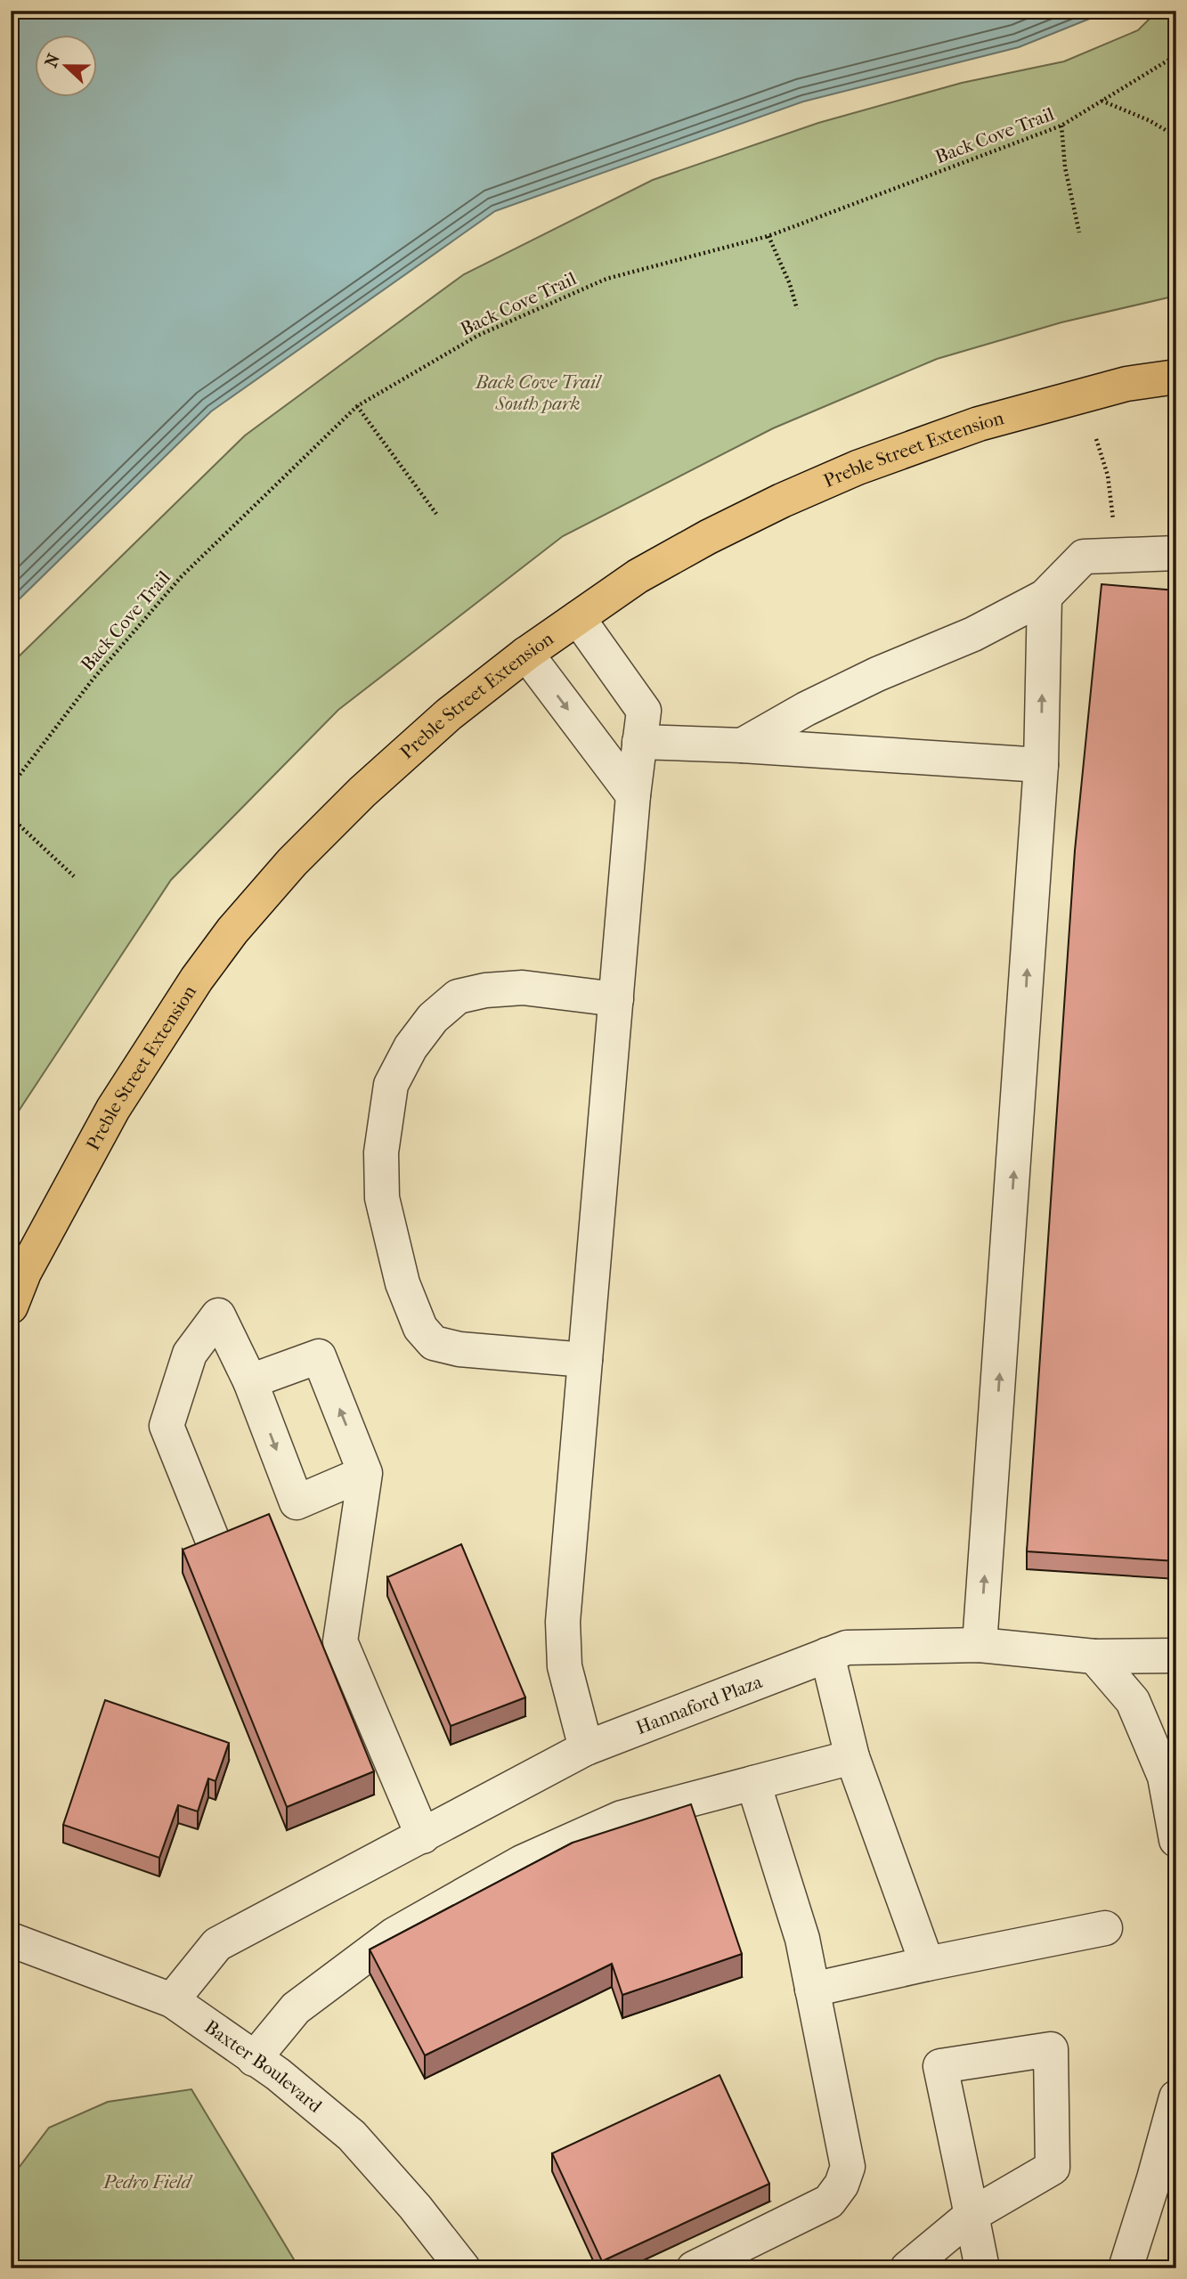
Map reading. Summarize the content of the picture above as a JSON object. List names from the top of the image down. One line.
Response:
{"streets":{"main road":["Preble Street Extension"],"street":["Hannaford Plaza","Baxter Boulevard"],"path":["Back Cove Trail"]},"crossings":[["Hannaford Plaza","Baxter Boulevard"]],"parks":["Back Cove Trail South park","Pedro Field"],"north":"left"}
